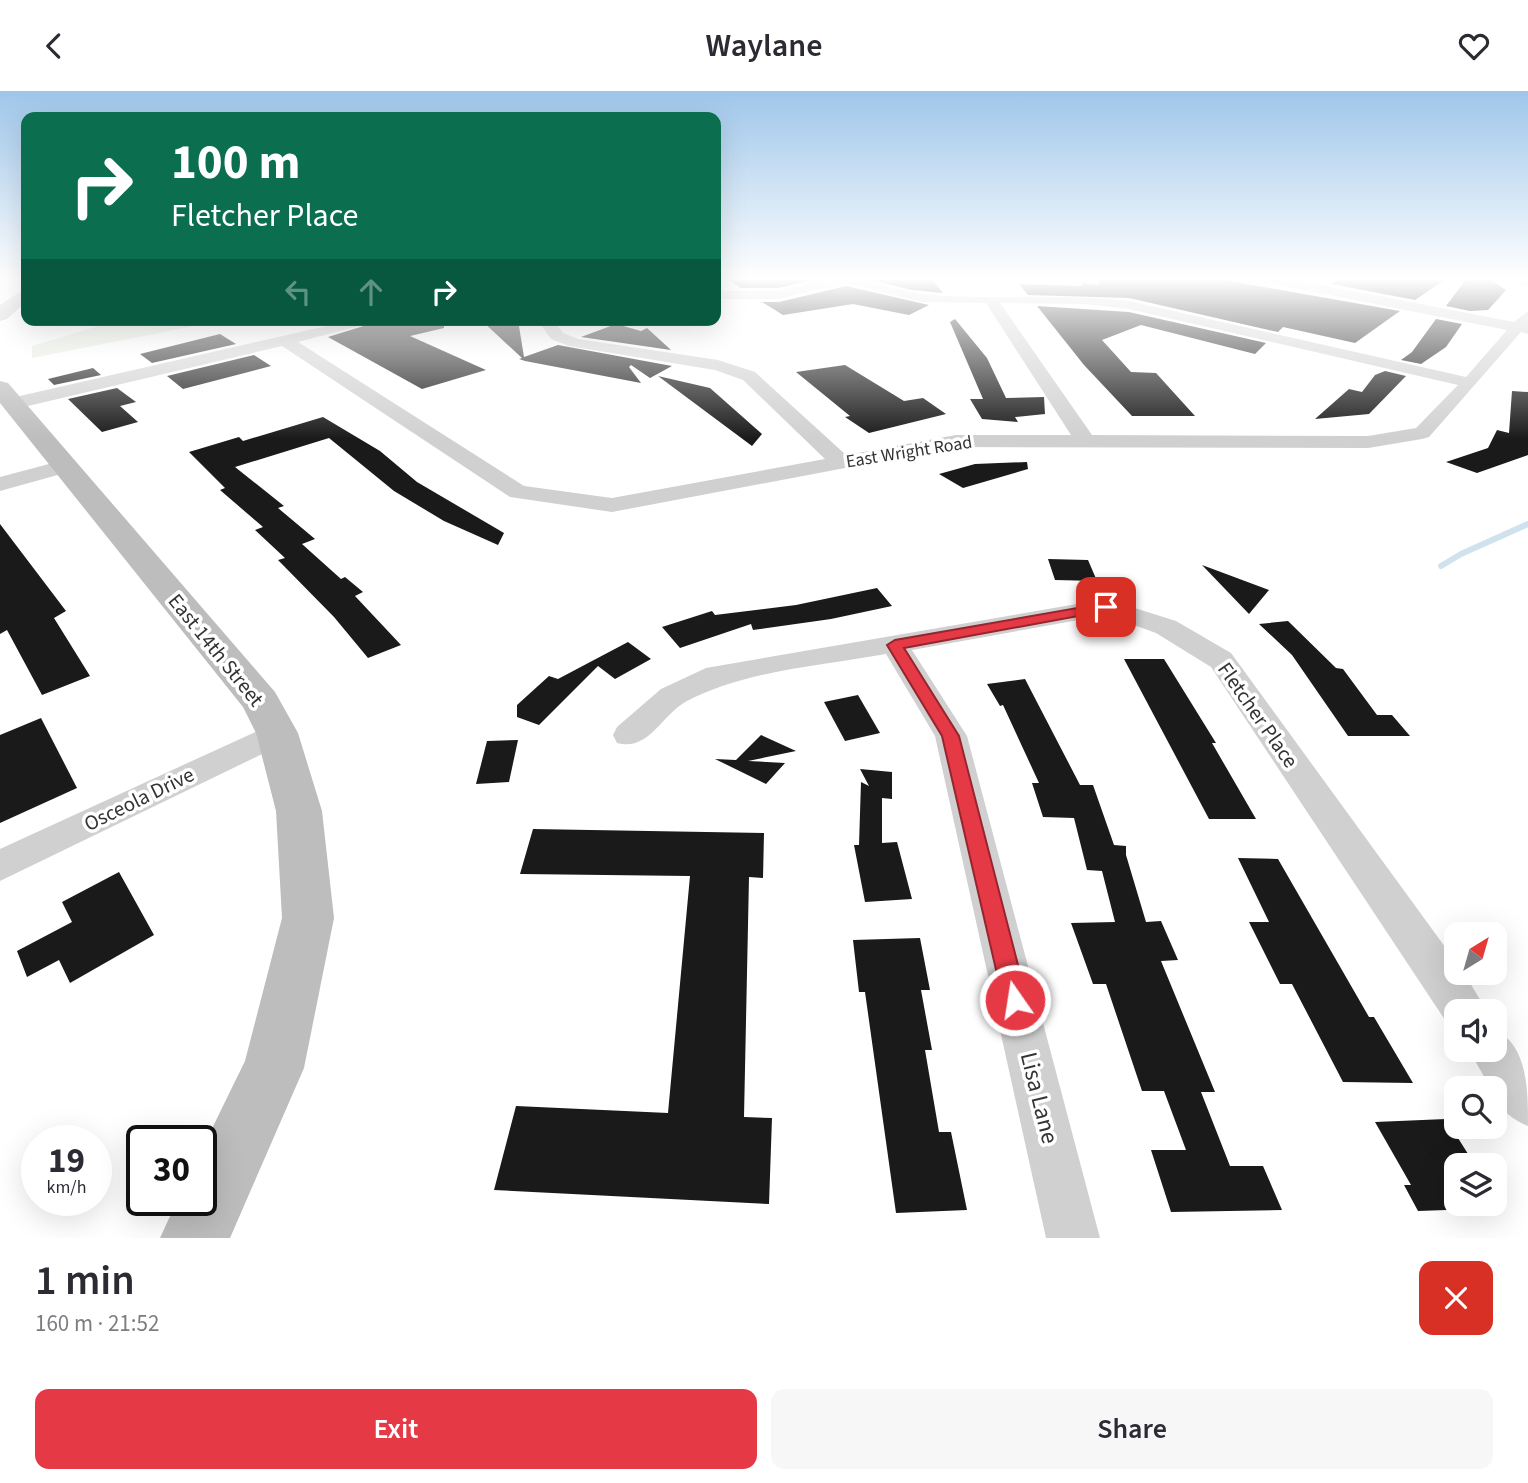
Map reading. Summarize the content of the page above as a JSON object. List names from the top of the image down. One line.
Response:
{"streets":{"street":["East Wright Road","East 14th Street","Fletcher Place","Osceola Drive","Lisa Lane"]},"crossings":[["East 14th Street","Osceola Drive"],["Fletcher Place","Lisa Lane"]],"north":"top right","page":{"header":"Waylane","turn":["100 m","Fletcher Place"],"speed":"19 km/h","limit":"30","heading":["1 min","160 m · 21:52"],"buttons":["Exit","Share"]}}
